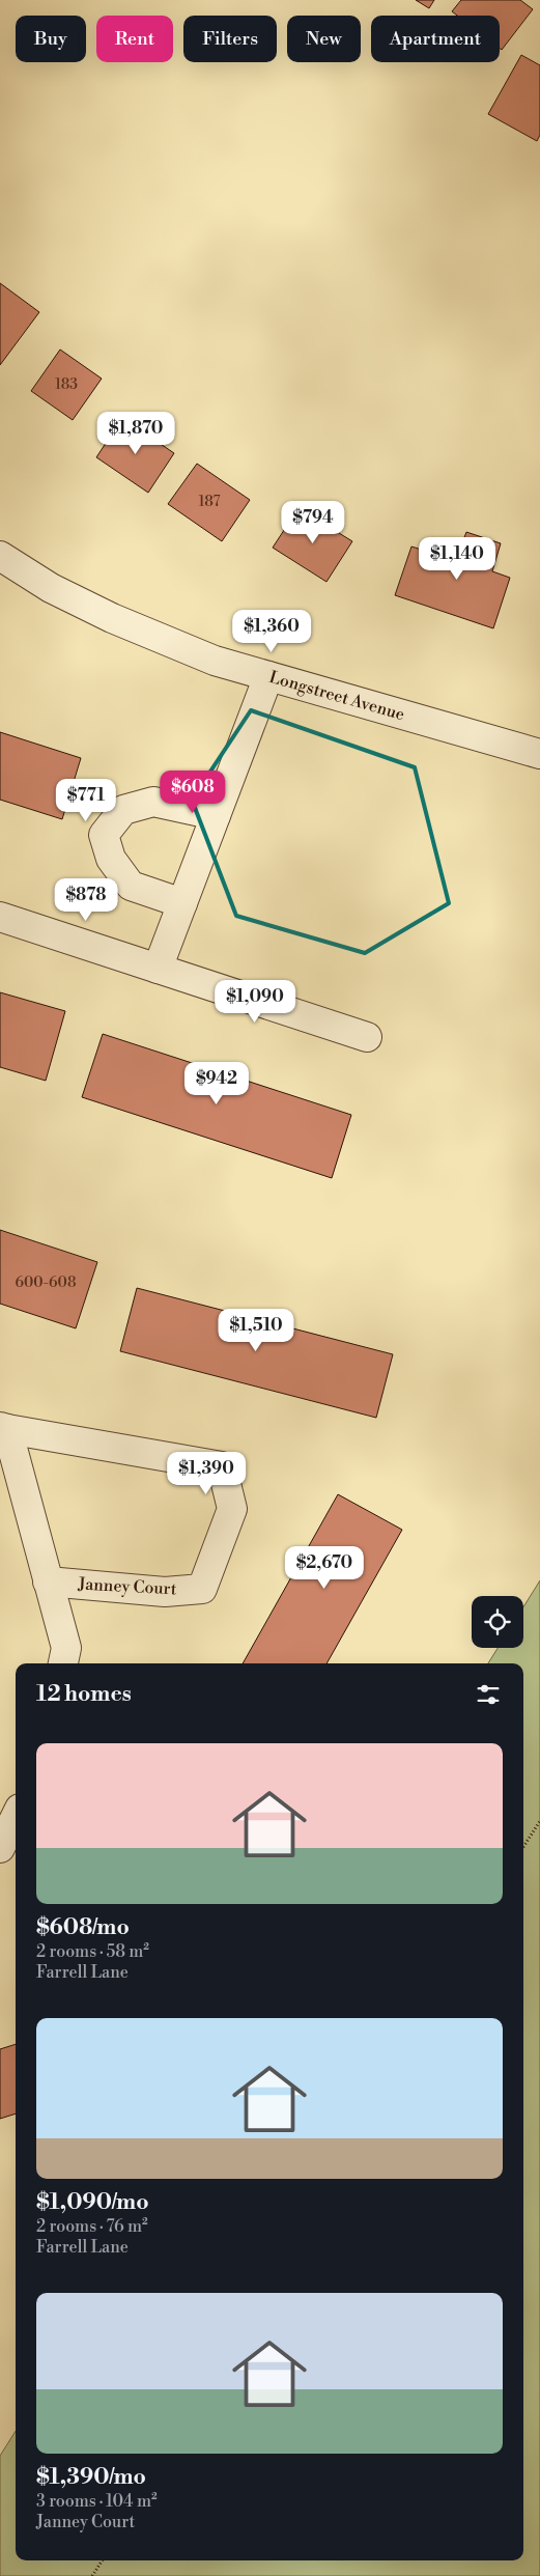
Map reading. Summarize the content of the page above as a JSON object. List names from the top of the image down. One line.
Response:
{"streets":{"street":["Longstreet Avenue","Janney Court"]},"house_numbers":["183","187","600-608"],"page":{"chip":["Buy","Rent","Filters","New","Apartment"],"price":["$1,870","$794","$1,140","$1,360","$608","$771","$878","$1,090","$942","$1,510","$1,390","$2,670"],"heading":"12 homes","list":[{"name":"$608/mo","note":"2 rooms · 58 m² · Farrell Lane"},{"name":"$1,090/mo","note":"2 rooms · 76 m² · Farrell Lane"},{"name":"$1,390/mo","note":"3 rooms · 104 m² · Janney Court"}]}}
